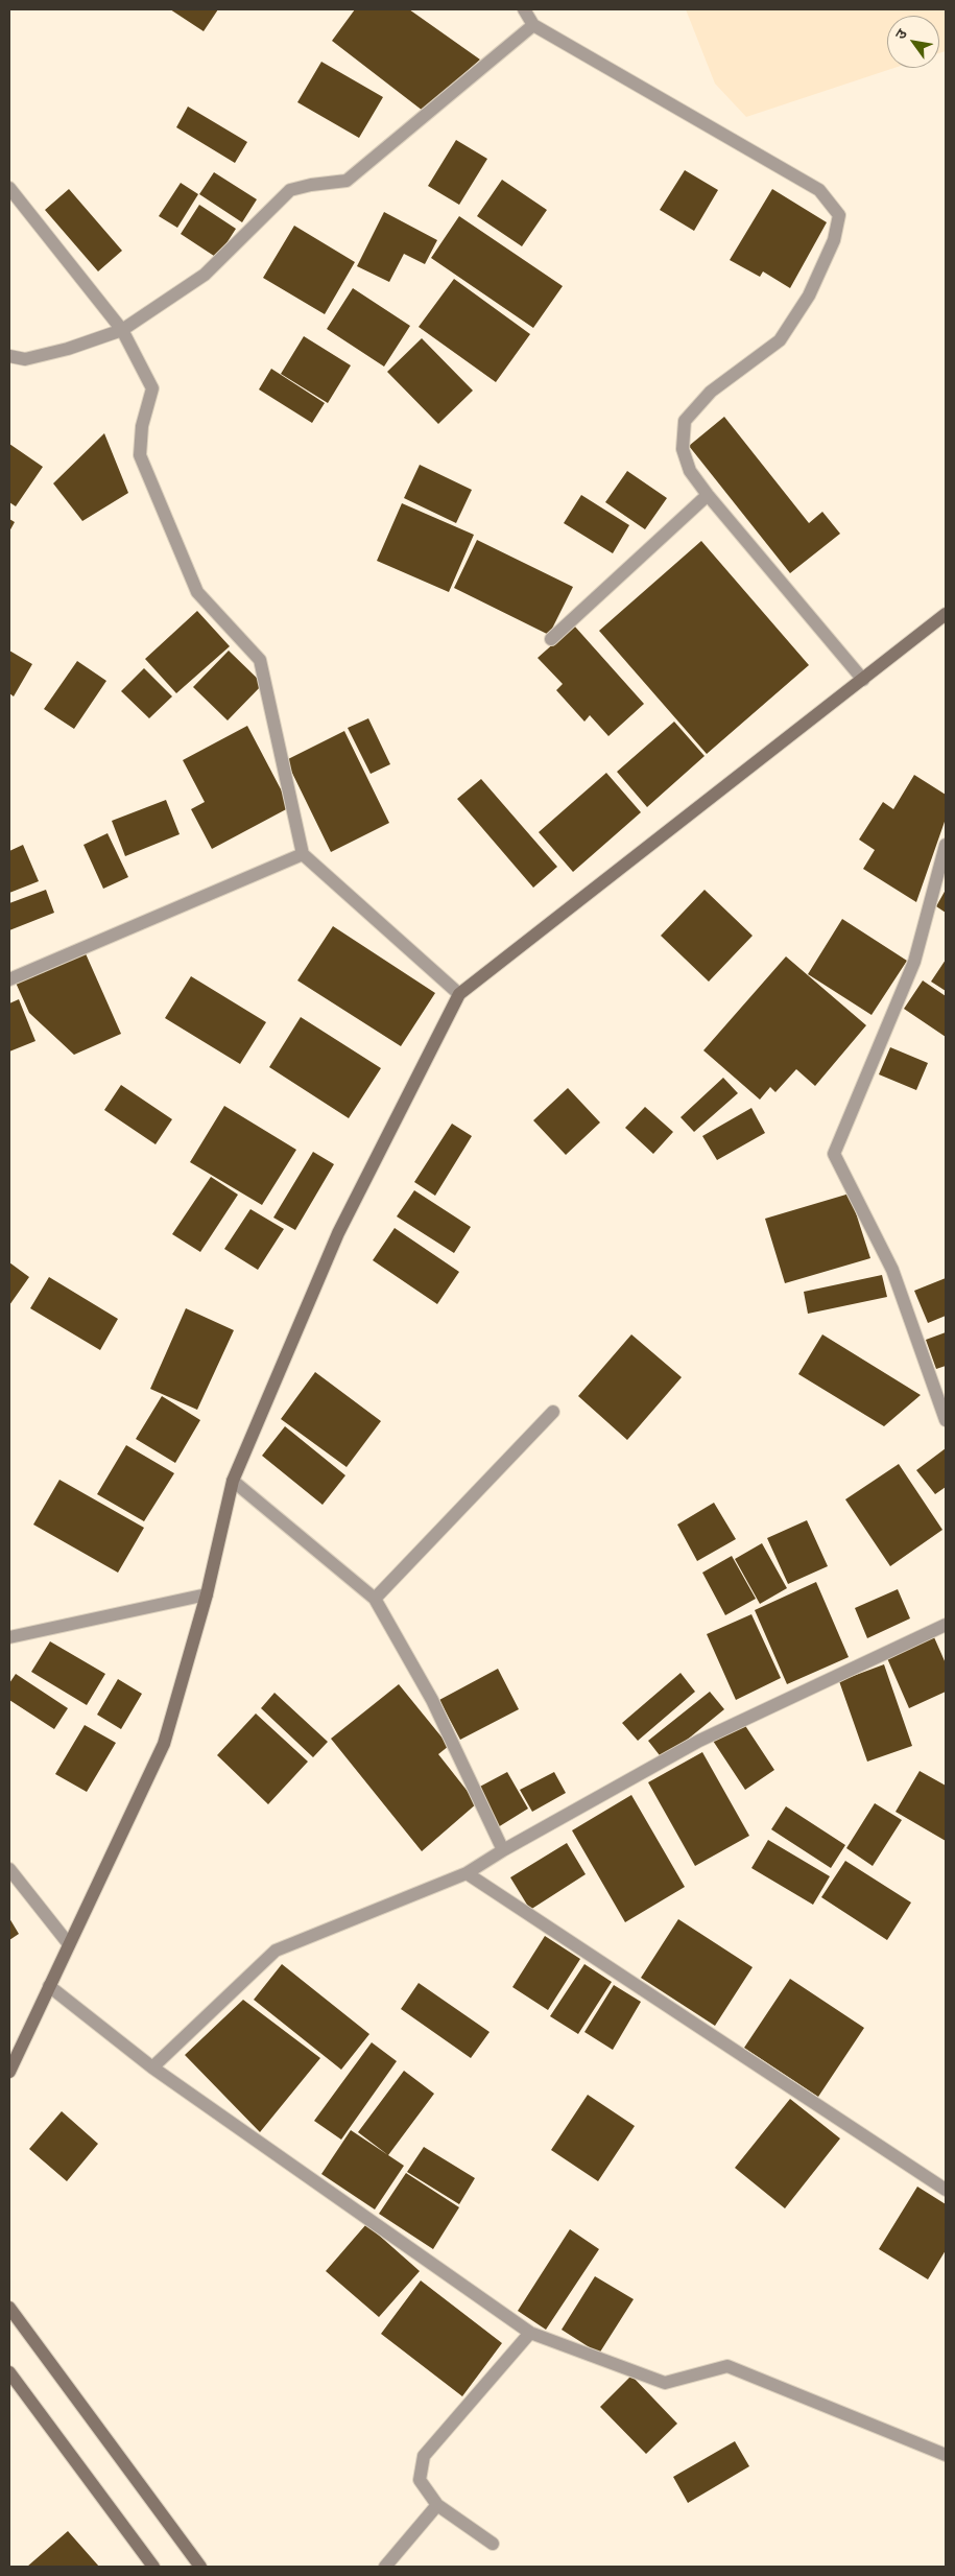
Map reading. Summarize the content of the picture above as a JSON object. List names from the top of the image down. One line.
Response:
{"north":"top left"}
